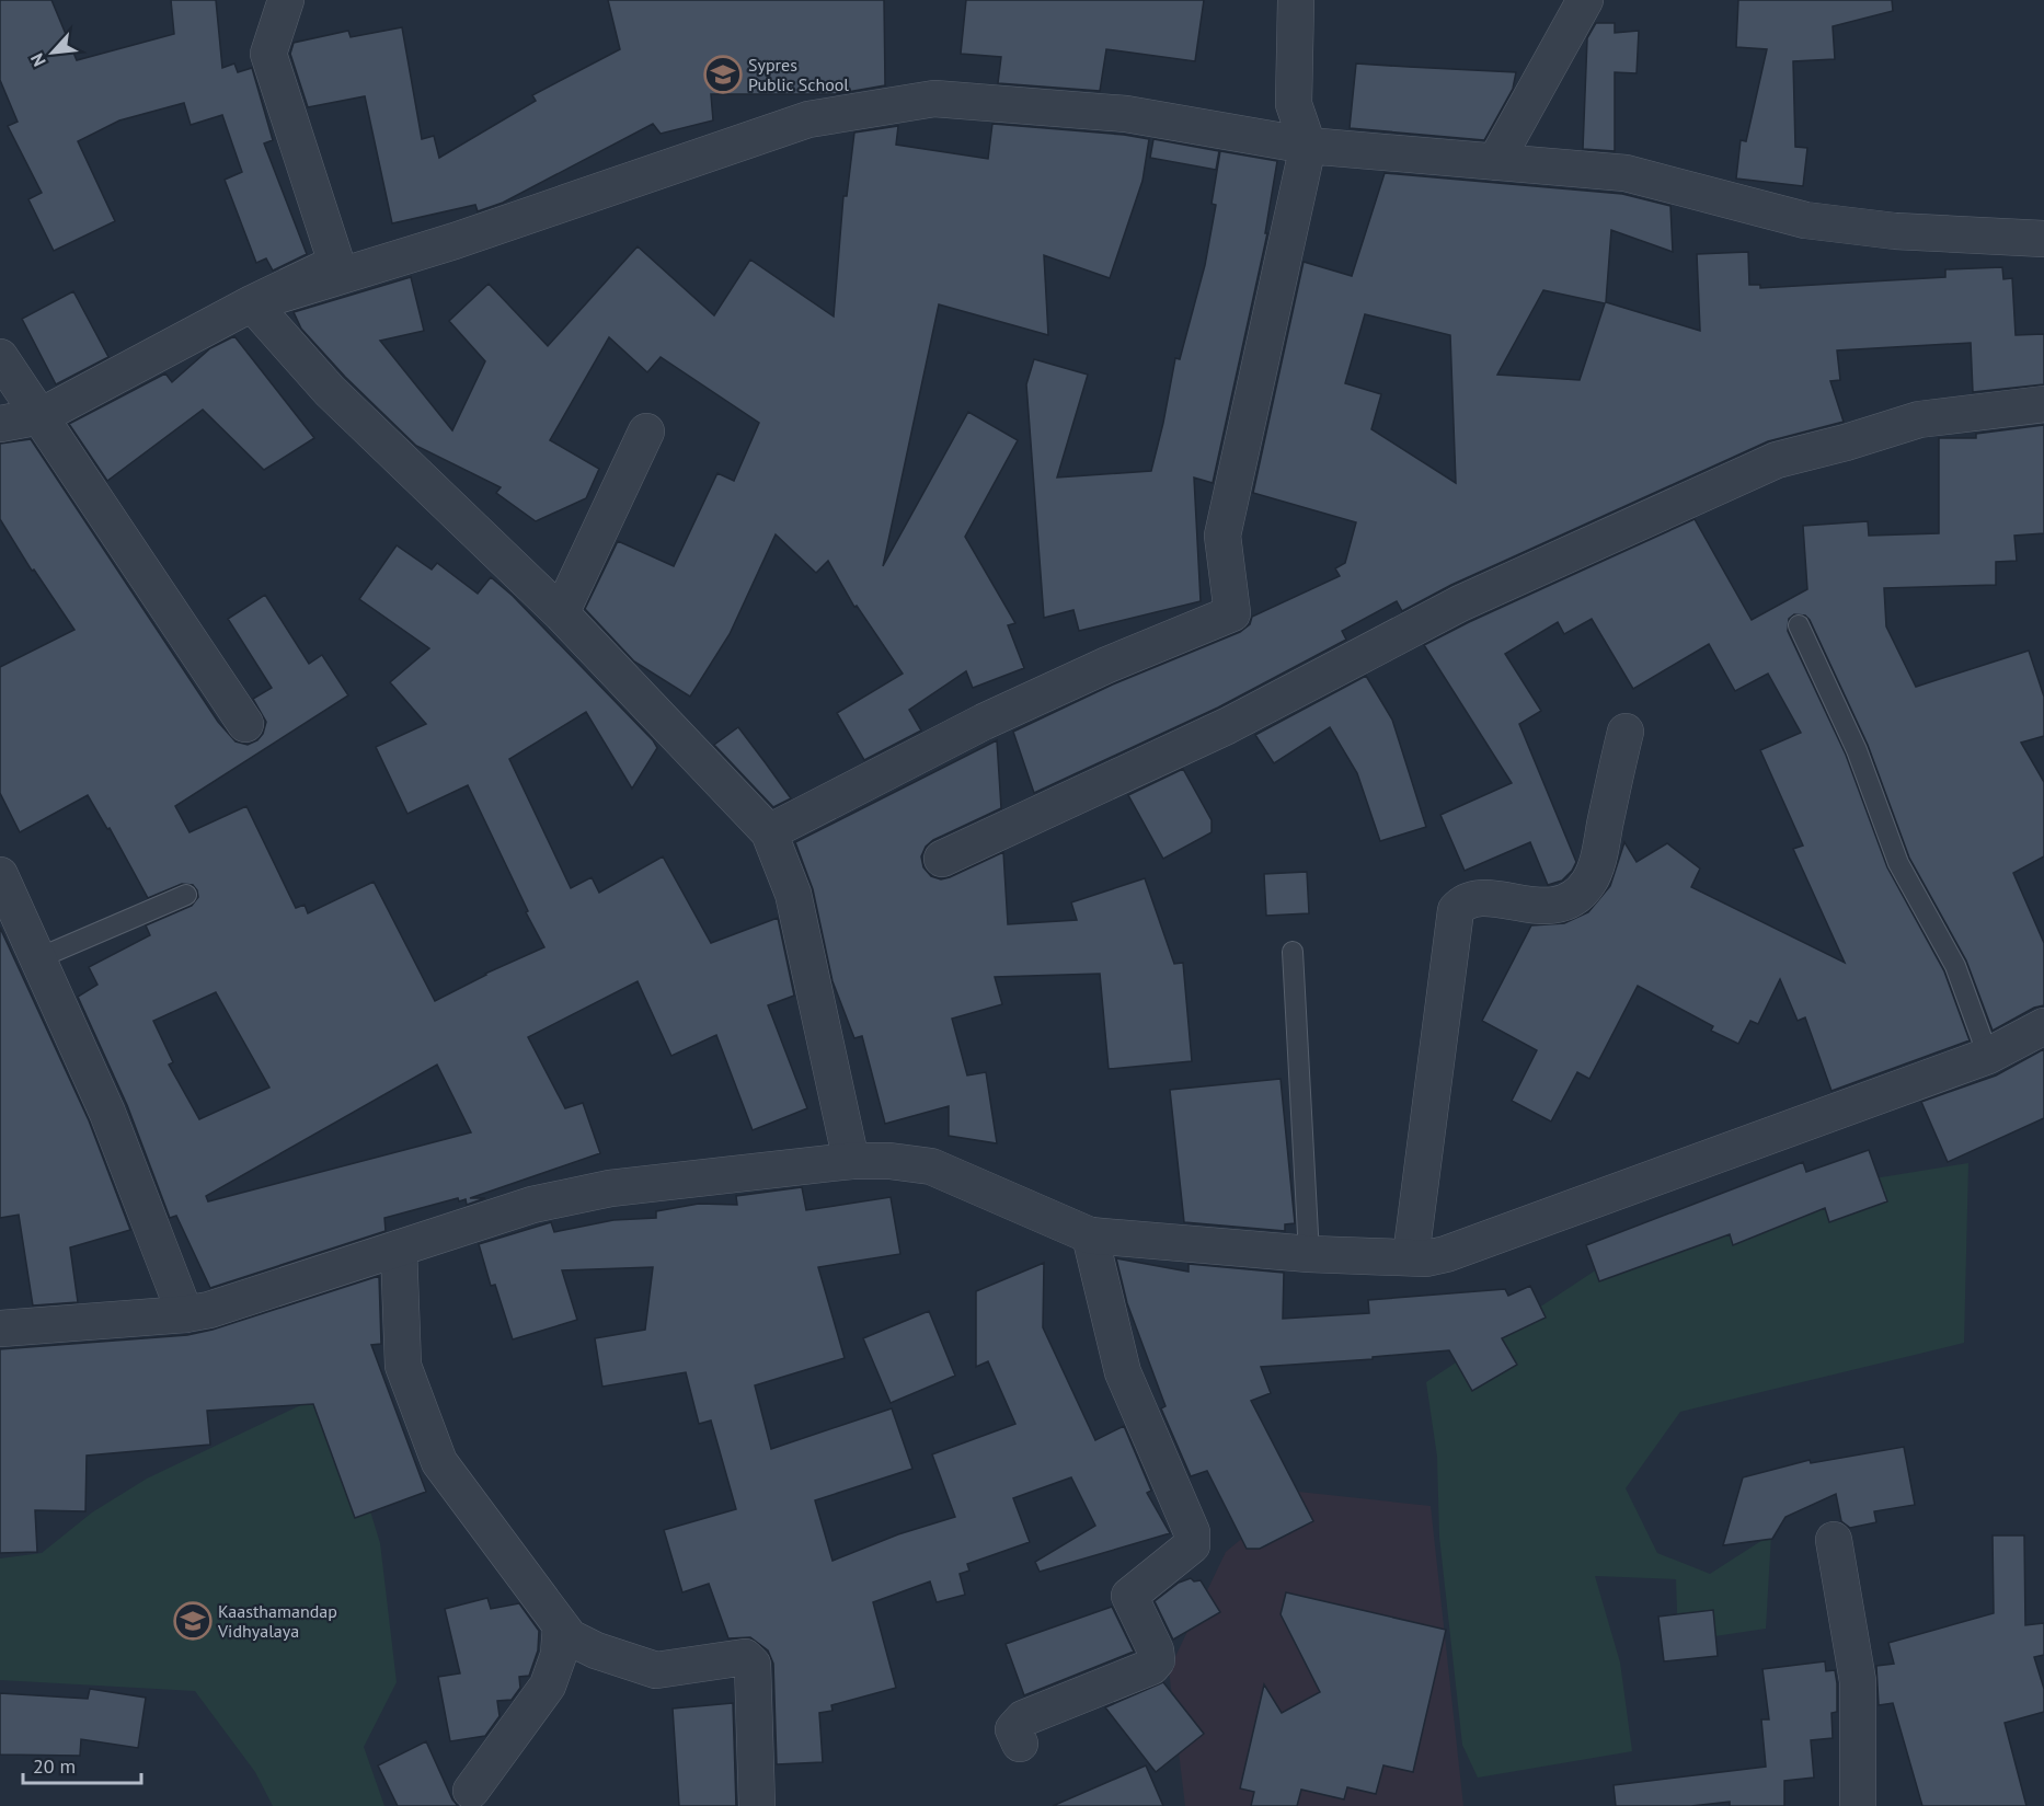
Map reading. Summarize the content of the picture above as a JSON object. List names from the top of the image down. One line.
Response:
{"places":{"school or university":["Sypres Public School","Kaasthamandap Vidhyalaya"]},"scale_bar":"20 m","north":"bottom left"}
